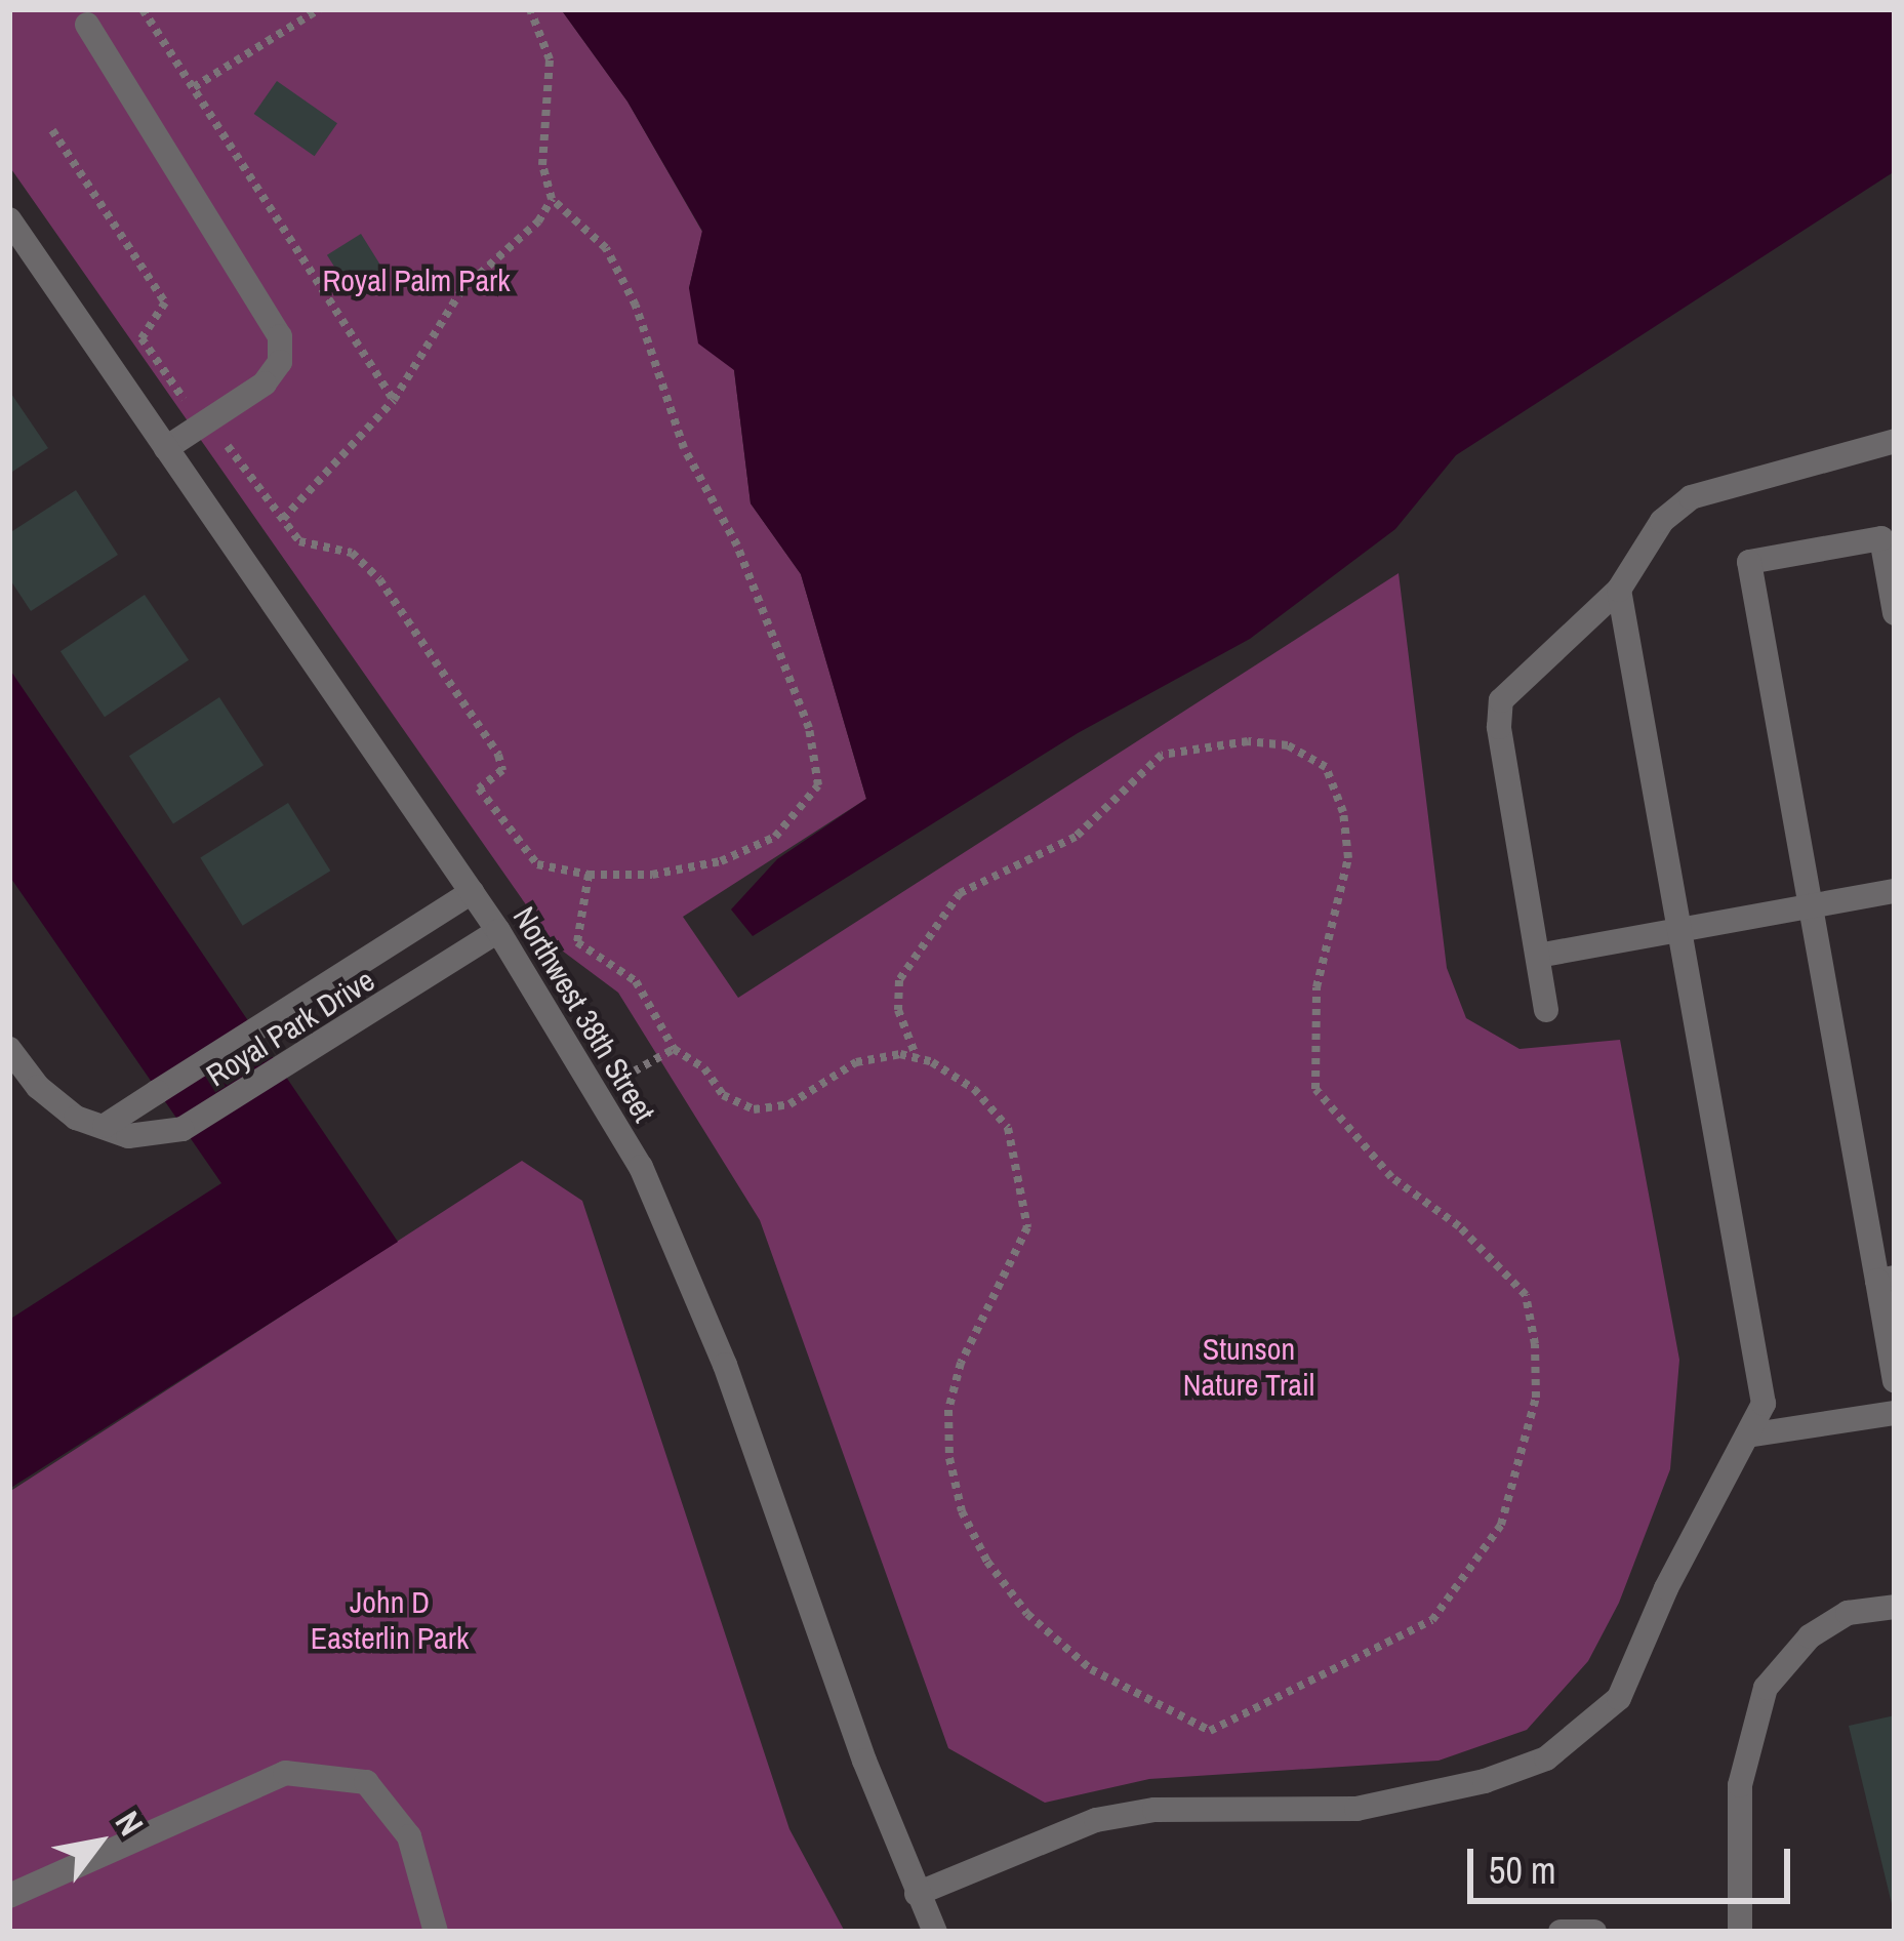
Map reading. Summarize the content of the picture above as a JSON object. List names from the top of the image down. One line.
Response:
{"streets":{"street":["Northwest 38th Street","Royal Park Drive"]},"crossings":[["Northwest 38th Street","Royal Park Drive"]],"parks":["Royal Palm Park","Stunson Nature Trail","John D Easterlin Park"],"scale_bar":"50 m","north":"top right"}
